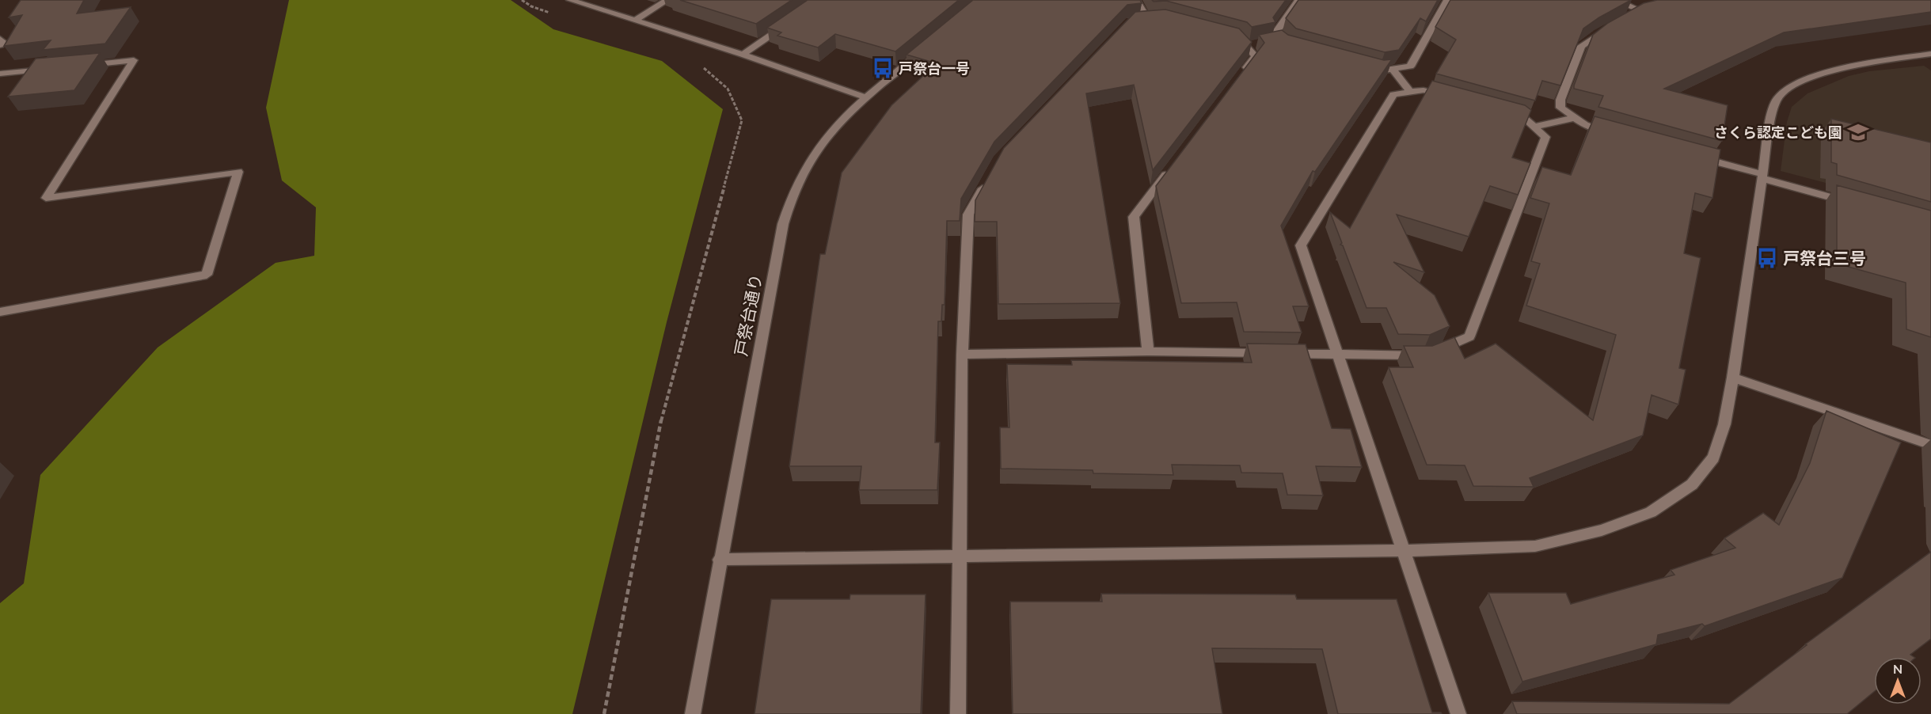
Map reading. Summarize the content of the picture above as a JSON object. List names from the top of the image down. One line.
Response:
{"streets":{"street":["戸祭台通り"]},"places":{"bus stop":["戸祭台一号","戸祭台三号"],"school or university":["さくら認定こども園"]},"north":"top"}
